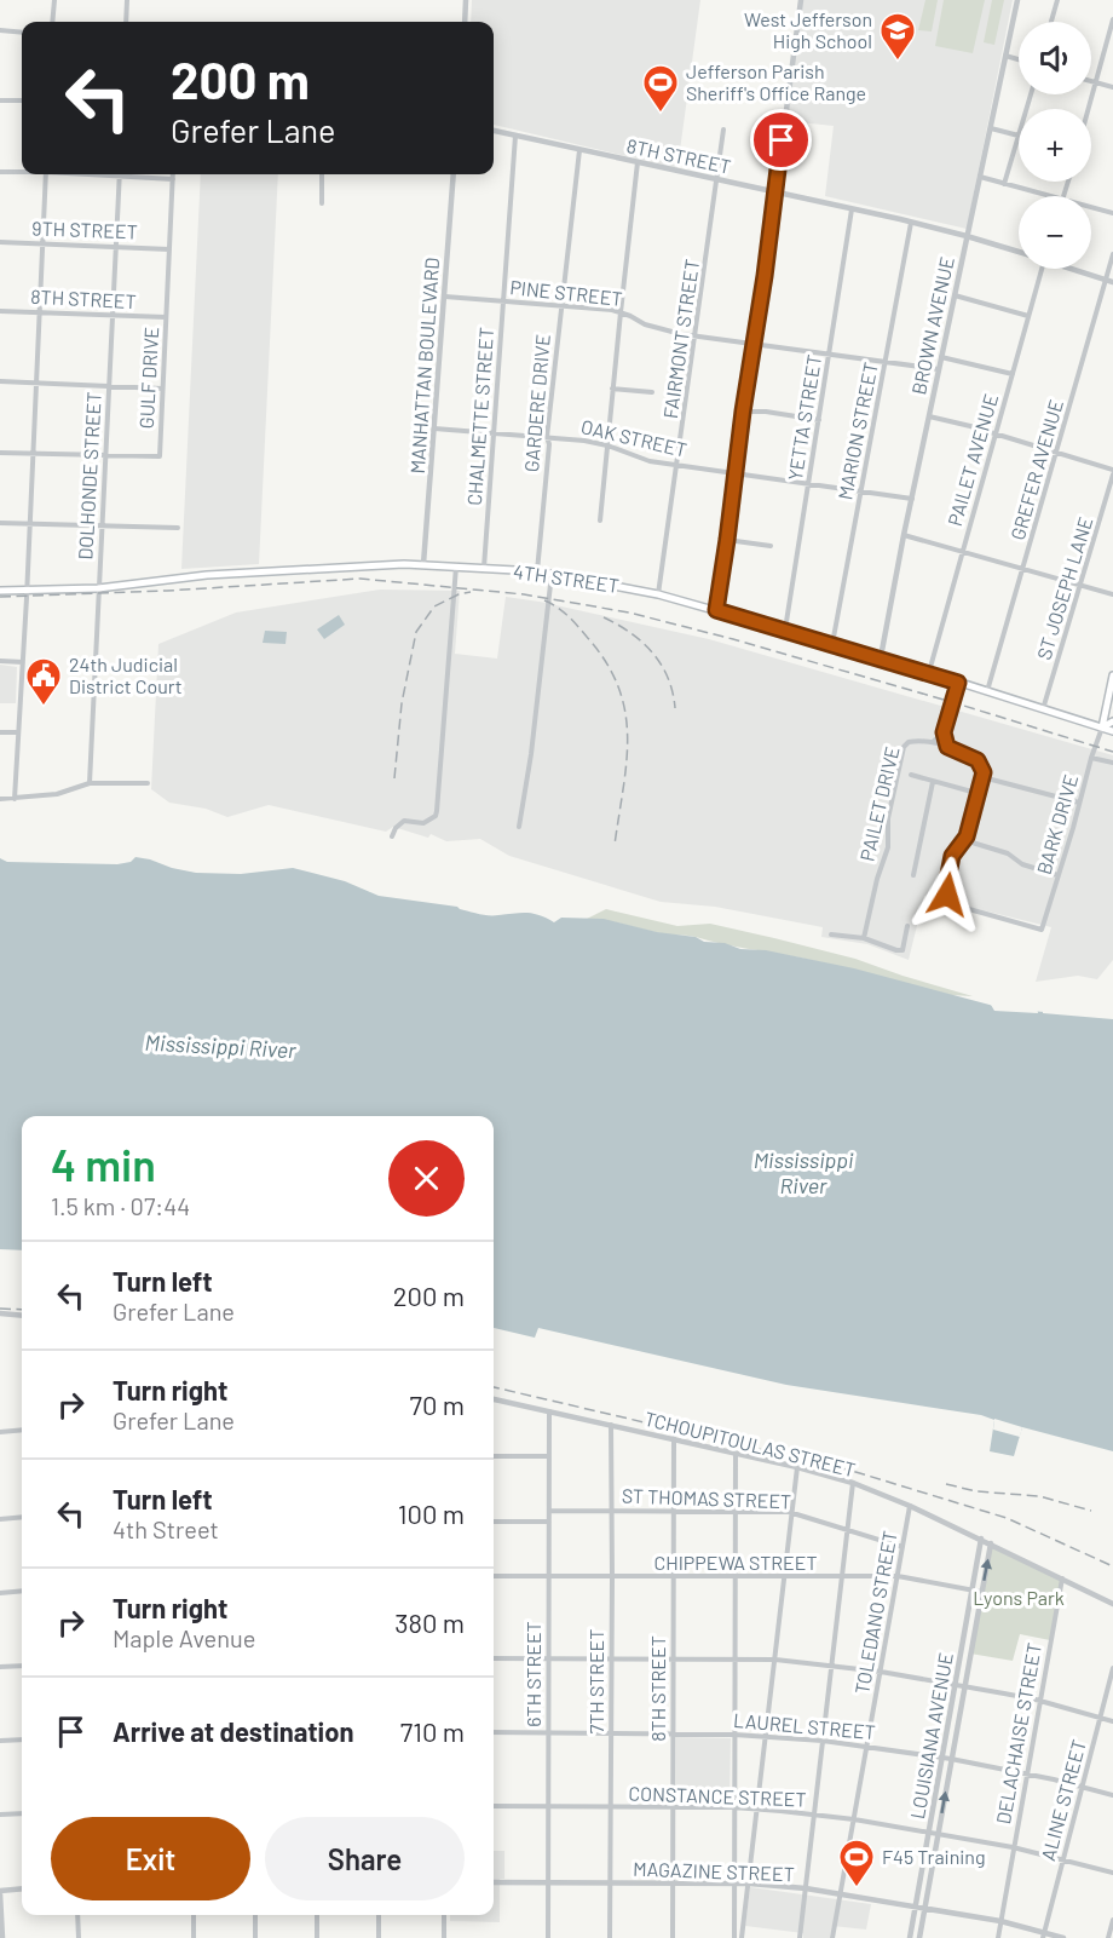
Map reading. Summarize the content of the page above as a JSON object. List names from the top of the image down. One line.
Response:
{"streets":{"main road":["4TH STREET"],"street":["8TH STREET","9TH STREET","PINE STREET","BROWN AVENUE","FAIRMONT STREET","MANHATTAN BOULEVARD","GULF DRIVE","GARDERE DRIVE","CHALMETTE STREET","YETTA STREET","MARION STREET","OAK STREET","PAILET AVENUE","GREFER AVENUE","DOLHONDE STREET","ST JOSEPH LANE","PAILET DRIVE","BARK DRIVE","TCHOUPITOULAS STREET","ST THOMAS STREET","CHIPPEWA STREET","TOLEDANO STREET","6TH STREET","7TH STREET","LAUREL STREET","DELACHAISE STREET","LOUISIANA AVENUE","CONSTANCE STREET","ALINE STREET","MAGAZINE STREET"]},"crossings":[["8TH STREET","BROWN AVENUE"],["8TH STREET","FAIRMONT STREET"],["8TH STREET","GULF DRIVE"],["8TH STREET","GARDERE DRIVE"],["8TH STREET","CHALMETTE STREET"],["8TH STREET","YETTA STREET"],["8TH STREET","MARION STREET"],["8TH STREET","GREFER AVENUE"],["8TH STREET","DOLHONDE STREET"],["8TH STREET","TCHOUPITOULAS STREET"],["8TH STREET","ST THOMAS STREET"],["8TH STREET","CHIPPEWA STREET"],["8TH STREET","LAUREL STREET"],["8TH STREET","CONSTANCE STREET"],["8TH STREET","MAGAZINE STREET"],["9TH STREET","GULF DRIVE"],["9TH STREET","DOLHONDE STREET"],["PINE STREET","BROWN AVENUE"],["PINE STREET","FAIRMONT STREET"],["PINE STREET","MANHATTAN BOULEVARD"],["PINE STREET","GARDERE DRIVE"],["PINE STREET","CHALMETTE STREET"],["PINE STREET","YETTA STREET"],["PINE STREET","MARION STREET"],["BROWN AVENUE","OAK STREET"],["BROWN AVENUE","4TH STREET"],["FAIRMONT STREET","OAK STREET"],["FAIRMONT STREET","4TH STREET"],["MANHATTAN BOULEVARD","OAK STREET"],["MANHATTAN BOULEVARD","4TH STREET"],["GULF DRIVE","DOLHONDE STREET"],["GARDERE DRIVE","OAK STREET"],["GARDERE DRIVE","4TH STREET"],["CHALMETTE STREET","OAK STREET"],["CHALMETTE STREET","4TH STREET"],["YETTA STREET","OAK STREET"],["YETTA STREET","4TH STREET"],["MARION STREET","OAK STREET"],["MARION STREET","4TH STREET"],["PAILET AVENUE","4TH STREET"],["GREFER AVENUE","4TH STREET"],["DOLHONDE STREET","4TH STREET"],["4TH STREET","ST JOSEPH LANE"],["4TH STREET","BARK DRIVE"],["TCHOUPITOULAS STREET","TOLEDANO STREET"],["TCHOUPITOULAS STREET","6TH STREET"],["TCHOUPITOULAS STREET","7TH STREET"],["TCHOUPITOULAS STREET","DELACHAISE STREET"],["TCHOUPITOULAS STREET","LOUISIANA AVENUE"],["ST THOMAS STREET","TOLEDANO STREET"],["ST THOMAS STREET","6TH STREET"],["ST THOMAS STREET","7TH STREET"],["CHIPPEWA STREET","TOLEDANO STREET"],["CHIPPEWA STREET","6TH STREET"],["CHIPPEWA STREET","7TH STREET"],["CHIPPEWA STREET","LOUISIANA AVENUE"],["TOLEDANO STREET","LAUREL STREET"],["TOLEDANO STREET","CONSTANCE STREET"],["TOLEDANO STREET","MAGAZINE STREET"],["6TH STREET","LAUREL STREET"],["6TH STREET","CONSTANCE STREET"],["6TH STREET","MAGAZINE STREET"],["7TH STREET","LAUREL STREET"],["7TH STREET","CONSTANCE STREET"],["7TH STREET","MAGAZINE STREET"],["LAUREL STREET","DELACHAISE STREET"],["LAUREL STREET","LOUISIANA AVENUE"],["LAUREL STREET","ALINE STREET"],["DELACHAISE STREET","CONSTANCE STREET"],["DELACHAISE STREET","MAGAZINE STREET"],["LOUISIANA AVENUE","CONSTANCE STREET"],["LOUISIANA AVENUE","MAGAZINE STREET"],["CONSTANCE STREET","ALINE STREET"],["ALINE STREET","MAGAZINE STREET"]],"water":["Mississippi River"],"parks":["Lyons Park"],"places":{"school or university":["West Jefferson High School"],"sports":["Jefferson Parish Sheriff's Office Range","F45 Training"],"public building":["24th Judicial District Court"]},"page":{"map_buttons":["+","−"],"turn":["200 m","Grefer Lane"],"heading":["4 min","1.5 km · 07:44"],"list":[{"name":"Turn left","note":"Grefer Lane","value":"200 m"},{"name":"Turn right","note":"Grefer Lane","value":"70 m"},{"name":"Turn left","note":"4th Street","value":"100 m"},{"name":"Turn right","note":"Maple Avenue","value":"380 m"},{"name":"Arrive at destination","value":"710 m"}],"buttons":["Exit","Share"]}}
